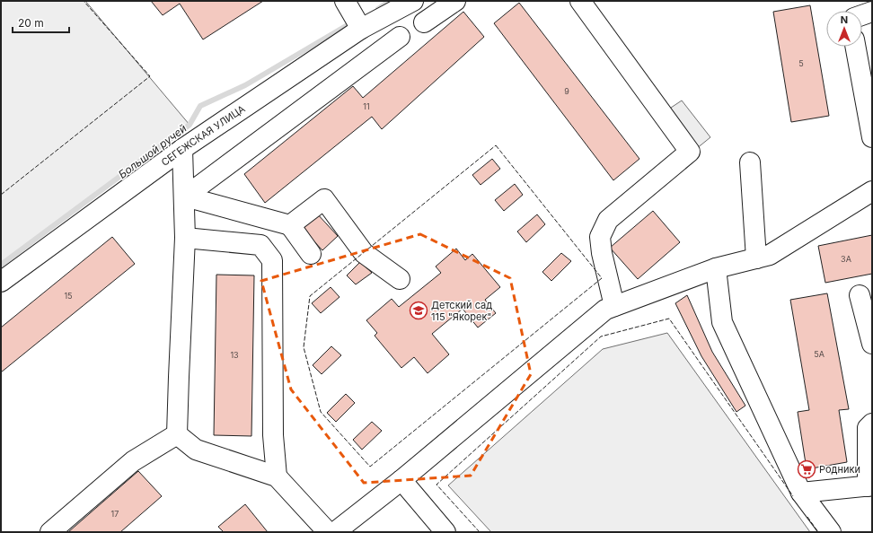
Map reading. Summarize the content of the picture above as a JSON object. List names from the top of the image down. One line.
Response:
{"streets":{"street":["СЕГЕЖСКАЯ УЛИЦА"]},"water":["Большой ручей"],"places":{"school or university":["Детский сад 115 \"Якорек\""],"supermarket":["Родники"]},"house_numbers":["5","9","11","3А","15","5А","13","17"],"scale_bar":"20 m","north":"top"}
